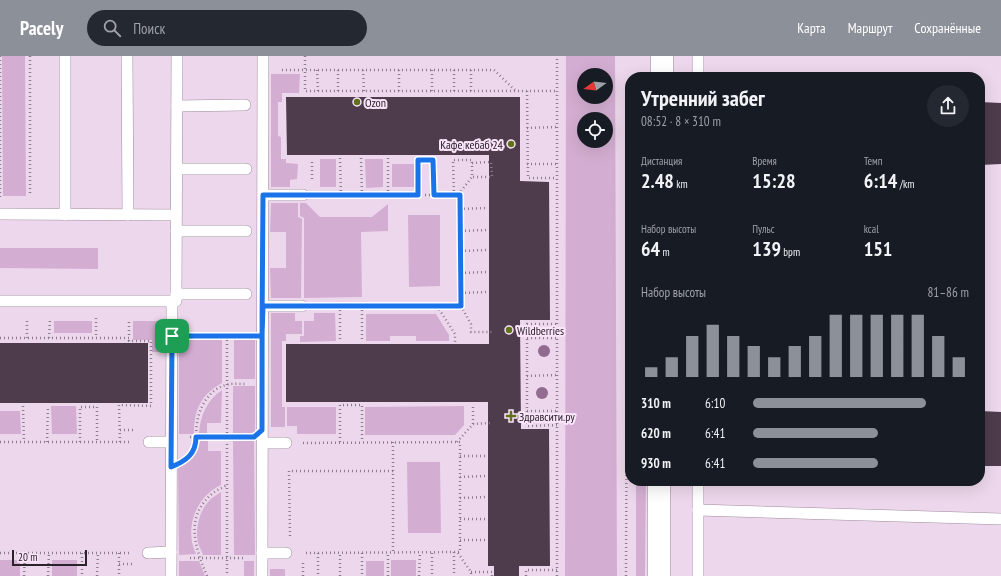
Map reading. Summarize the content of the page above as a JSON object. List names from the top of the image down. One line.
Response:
{"places":{"other":["Ozon","Кафе кебаб 24","Wildberries"],"health":["Здравсити.ру"]},"scale_bar":"20 m","north":"left","page":{"header":"Pacely","search":"Поиск","nav":["Карта","Маршрут","Сохранённые"],"heading":["Утренний забег","08:52 · 8 × 310 m"],"stats":[["Дистанция","2.48 km"],["Время","15:28"],["Темп","6:14 /km"],["Набор высоты","64 m"],["Пульс","139 bpm"],["kcal","151"]],"chart":["Набор высоты","81–86 m"],"list":[{"name":"310 m","note":"6:10"},{"name":"620 m","note":"6:41"},{"name":"930 m","note":"6:41"}],"scale":"20 m"}}
